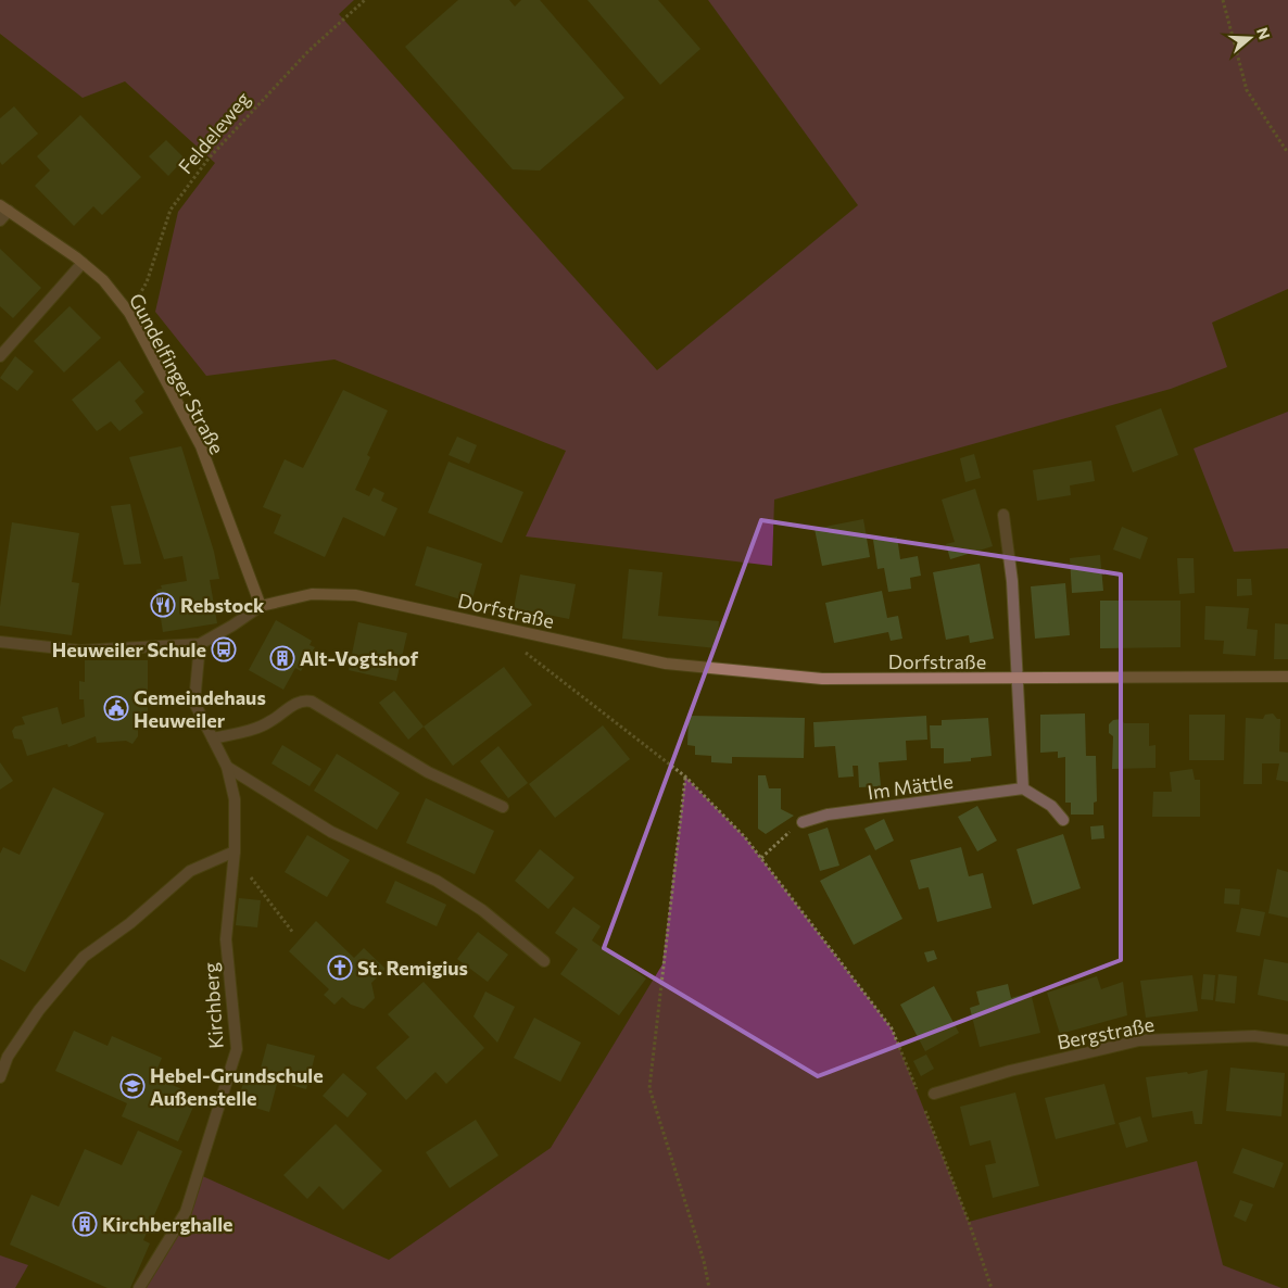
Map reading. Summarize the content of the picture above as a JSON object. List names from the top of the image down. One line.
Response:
{"streets":{"street":["Gundelfinger Straße","Dorfstraße","Im Mättle","Kirchberg","Bergstraße"],"path":["Feldeleweg"]},"crossings":[["Feldeleweg","Gundelfinger Straße"],["Gundelfinger Straße","Dorfstraße"],["Dorfstraße","Kirchberg"]],"places":{"restaurant":["Rebstock"],"bus stop":["Heuweiler Schule"],"building":["Alt-Vogtshof","Kirchberghalle"],"public building":["Gemeindehaus Heuweiler"],"church":["St. Remigius"],"school or university":["Hebel-Grundschule Außenstelle"]},"north":"right"}
